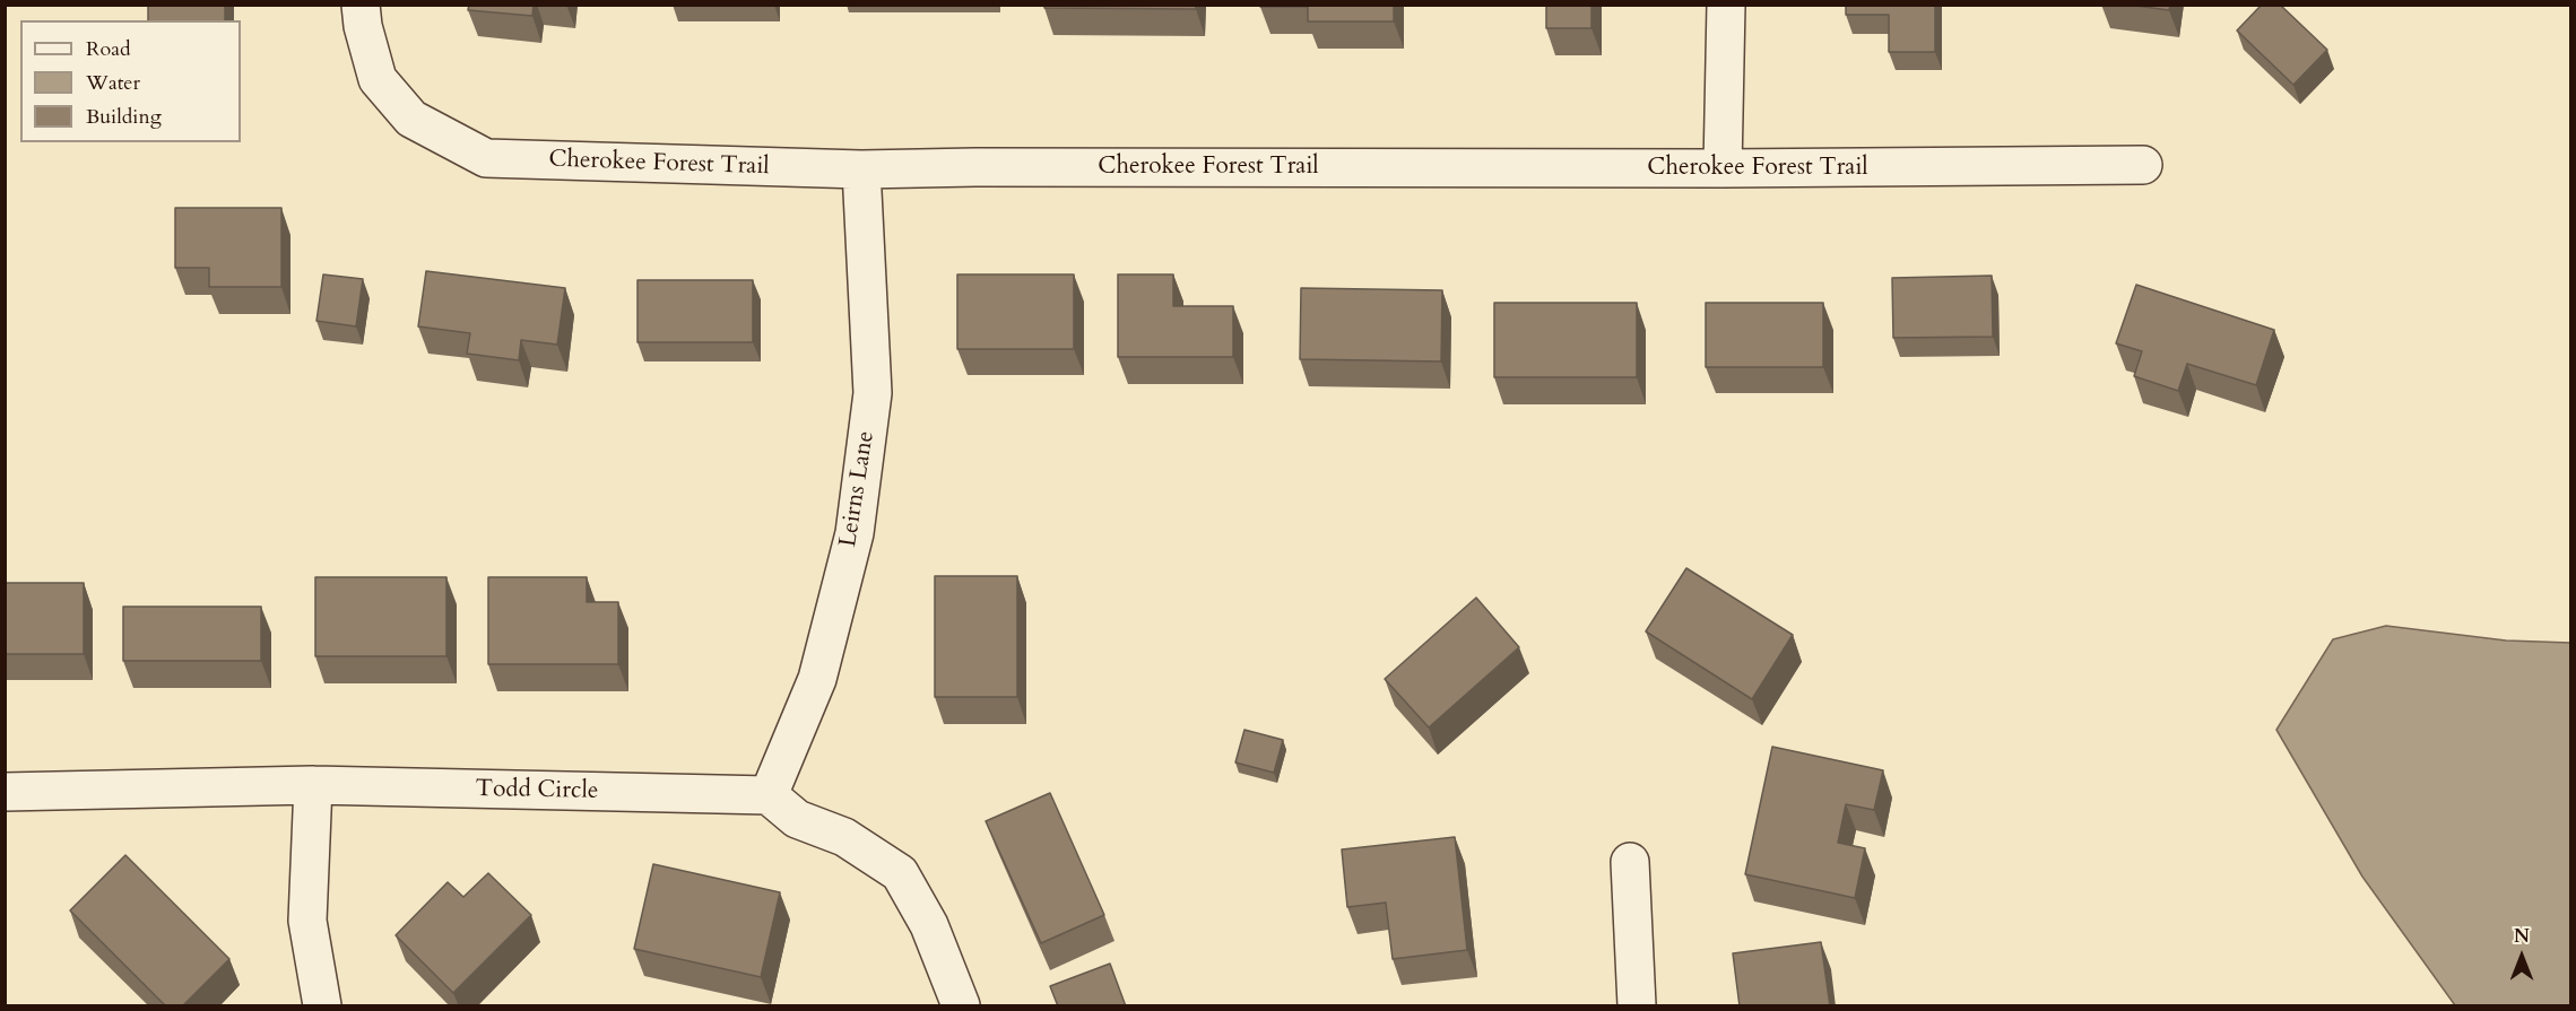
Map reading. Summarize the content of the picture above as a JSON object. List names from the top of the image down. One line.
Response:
{"streets":{"street":["Cherokee Forest Trail","Leirns Lane","Todd Circle"]},"crossings":[["Cherokee Forest Trail","Leirns Lane"],["Leirns Lane","Todd Circle"]],"legend":["Road","Water","Building"],"north":"top"}
